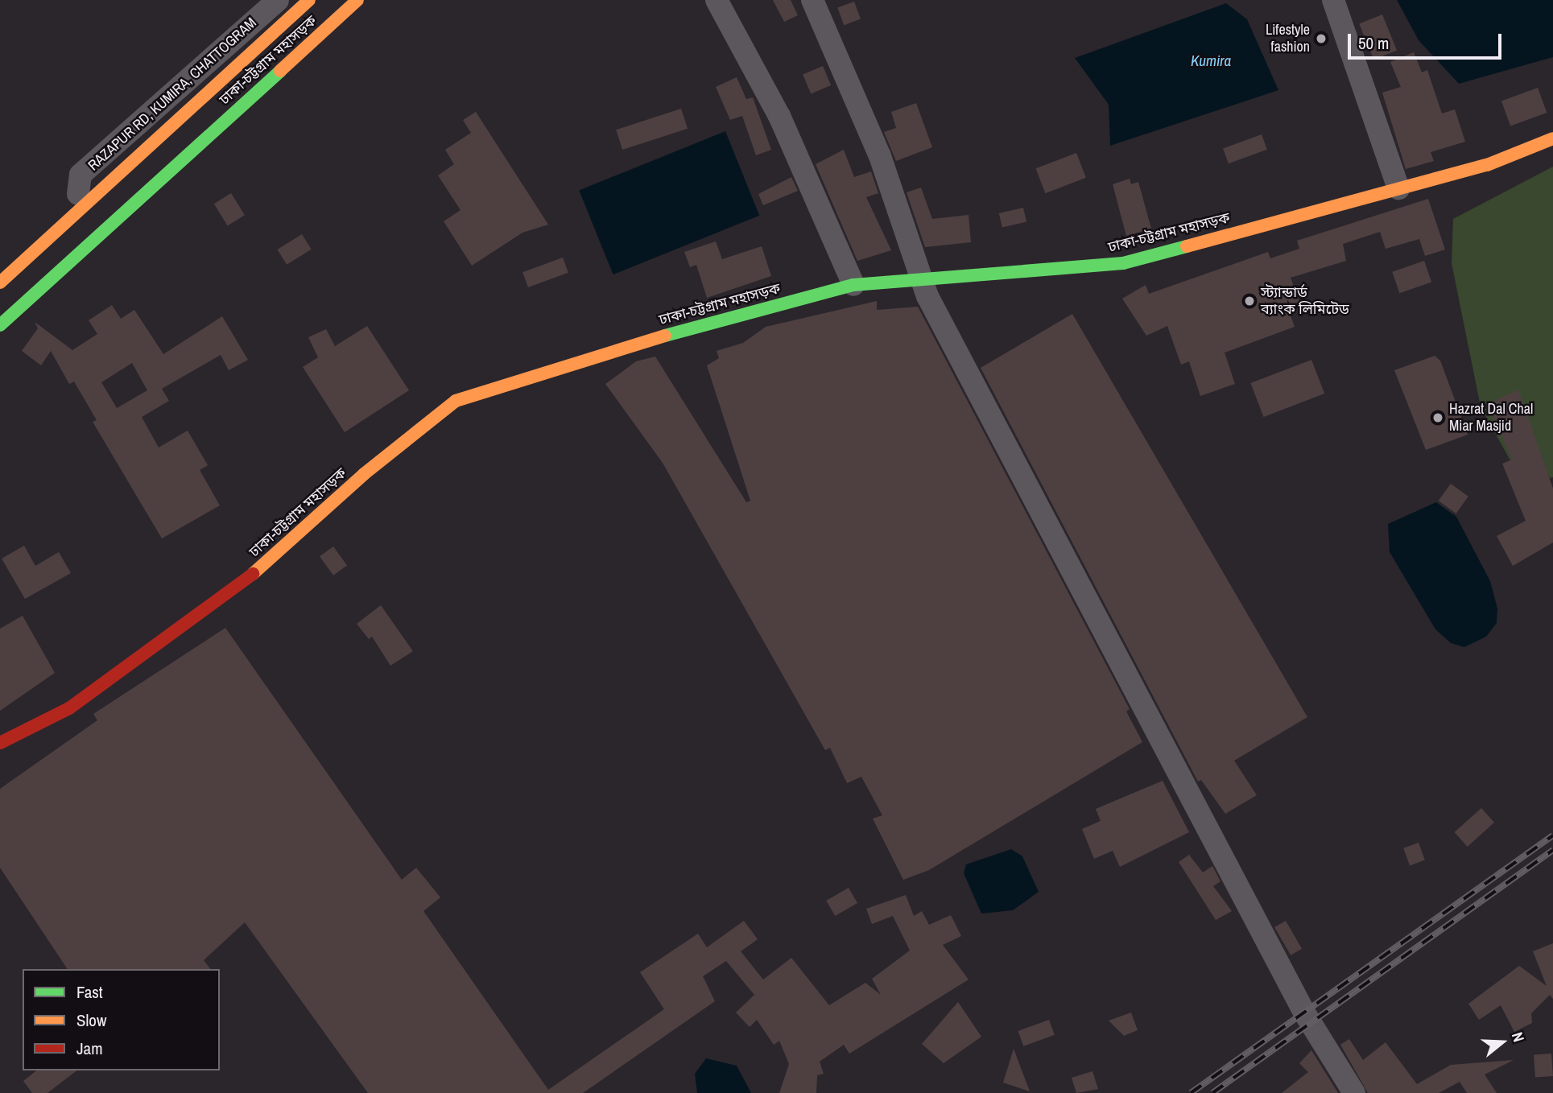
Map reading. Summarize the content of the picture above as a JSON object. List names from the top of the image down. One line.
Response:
{"streets":{"main road":["ঢাকা-চট্টগ্রাম মহাসড়ক"],"street":["RAZAPUR RD, KUMIRA, CHATTOGRAM"]},"water":["Kumira"],"places":["Lifestyle fashion","স্ট্যান্ডার্ড ব্যাংক লিমিটেড","Hazrat Dal Chal Miar Masjid"],"legend":["Fast","Slow","Jam"],"scale_bar":"50 m","north":"right"}
